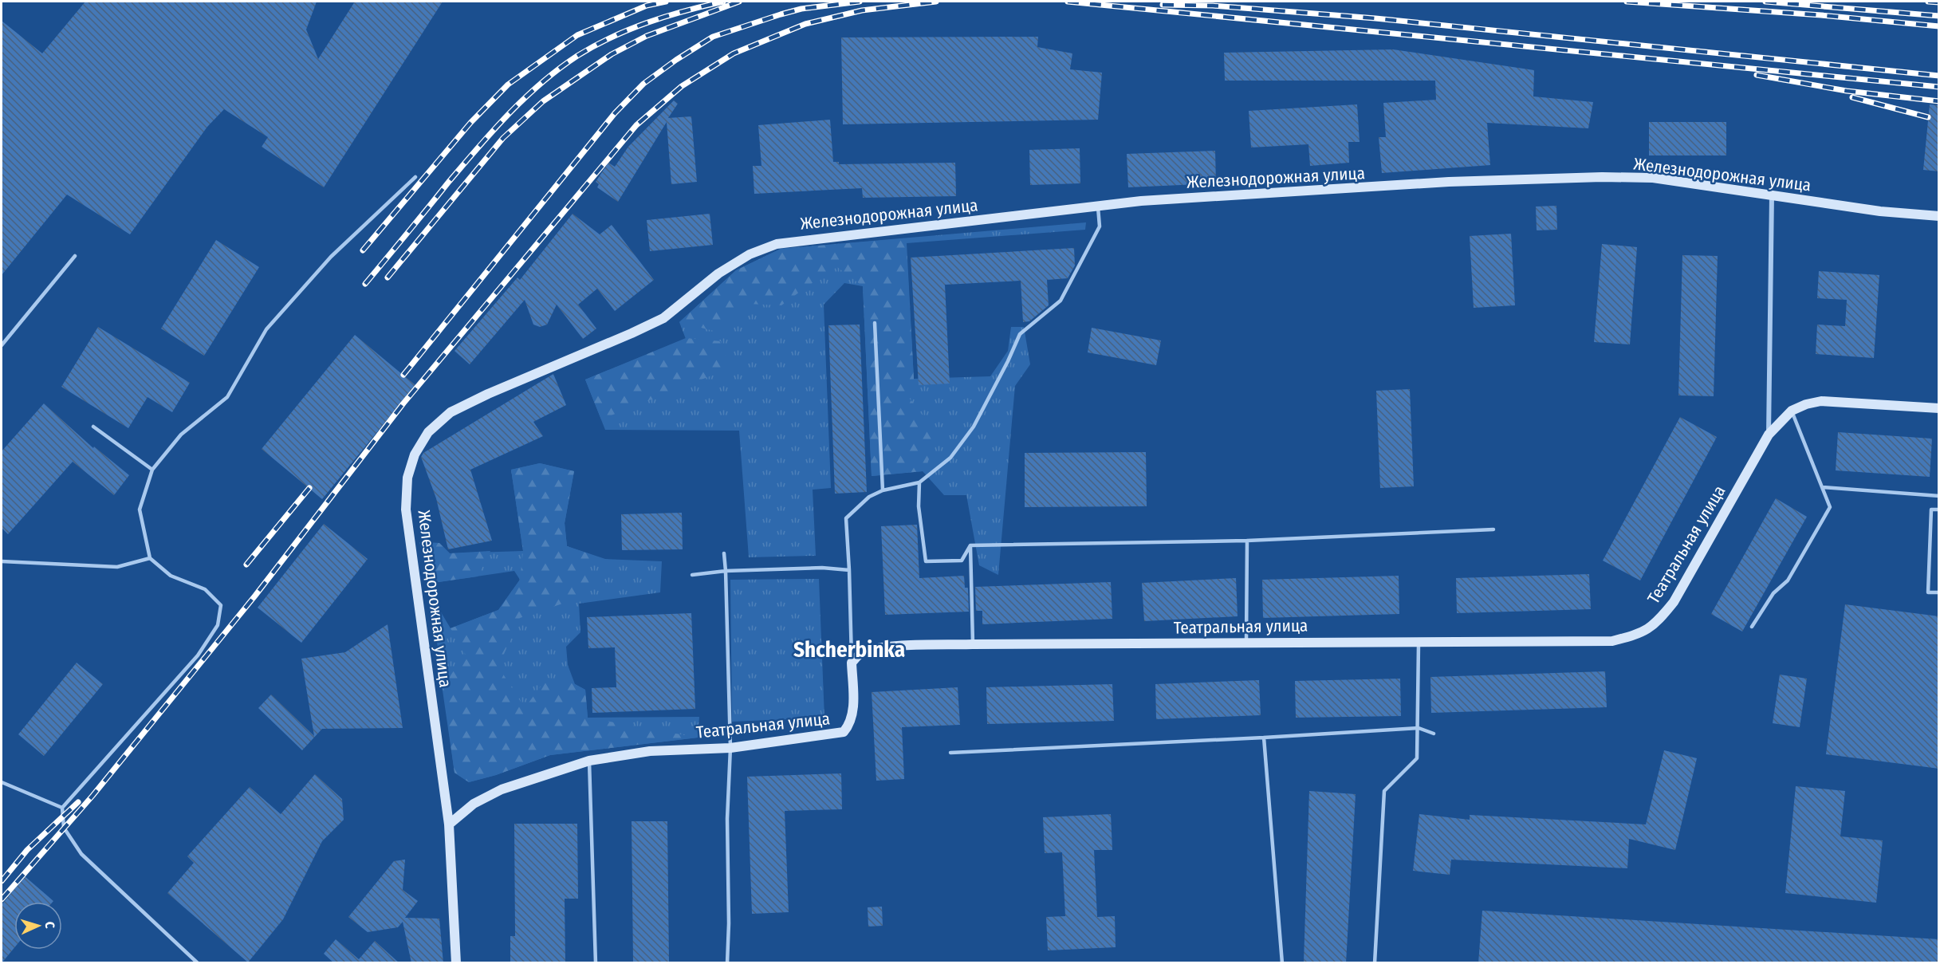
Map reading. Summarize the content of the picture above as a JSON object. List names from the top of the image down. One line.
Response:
{"streets":{"main road":["Железнодорожная улица","Театральная улица"]},"crossings":[["Железнодорожная улица","Театральная улица"]],"districts":["Shcherbinka"],"north":"right"}
